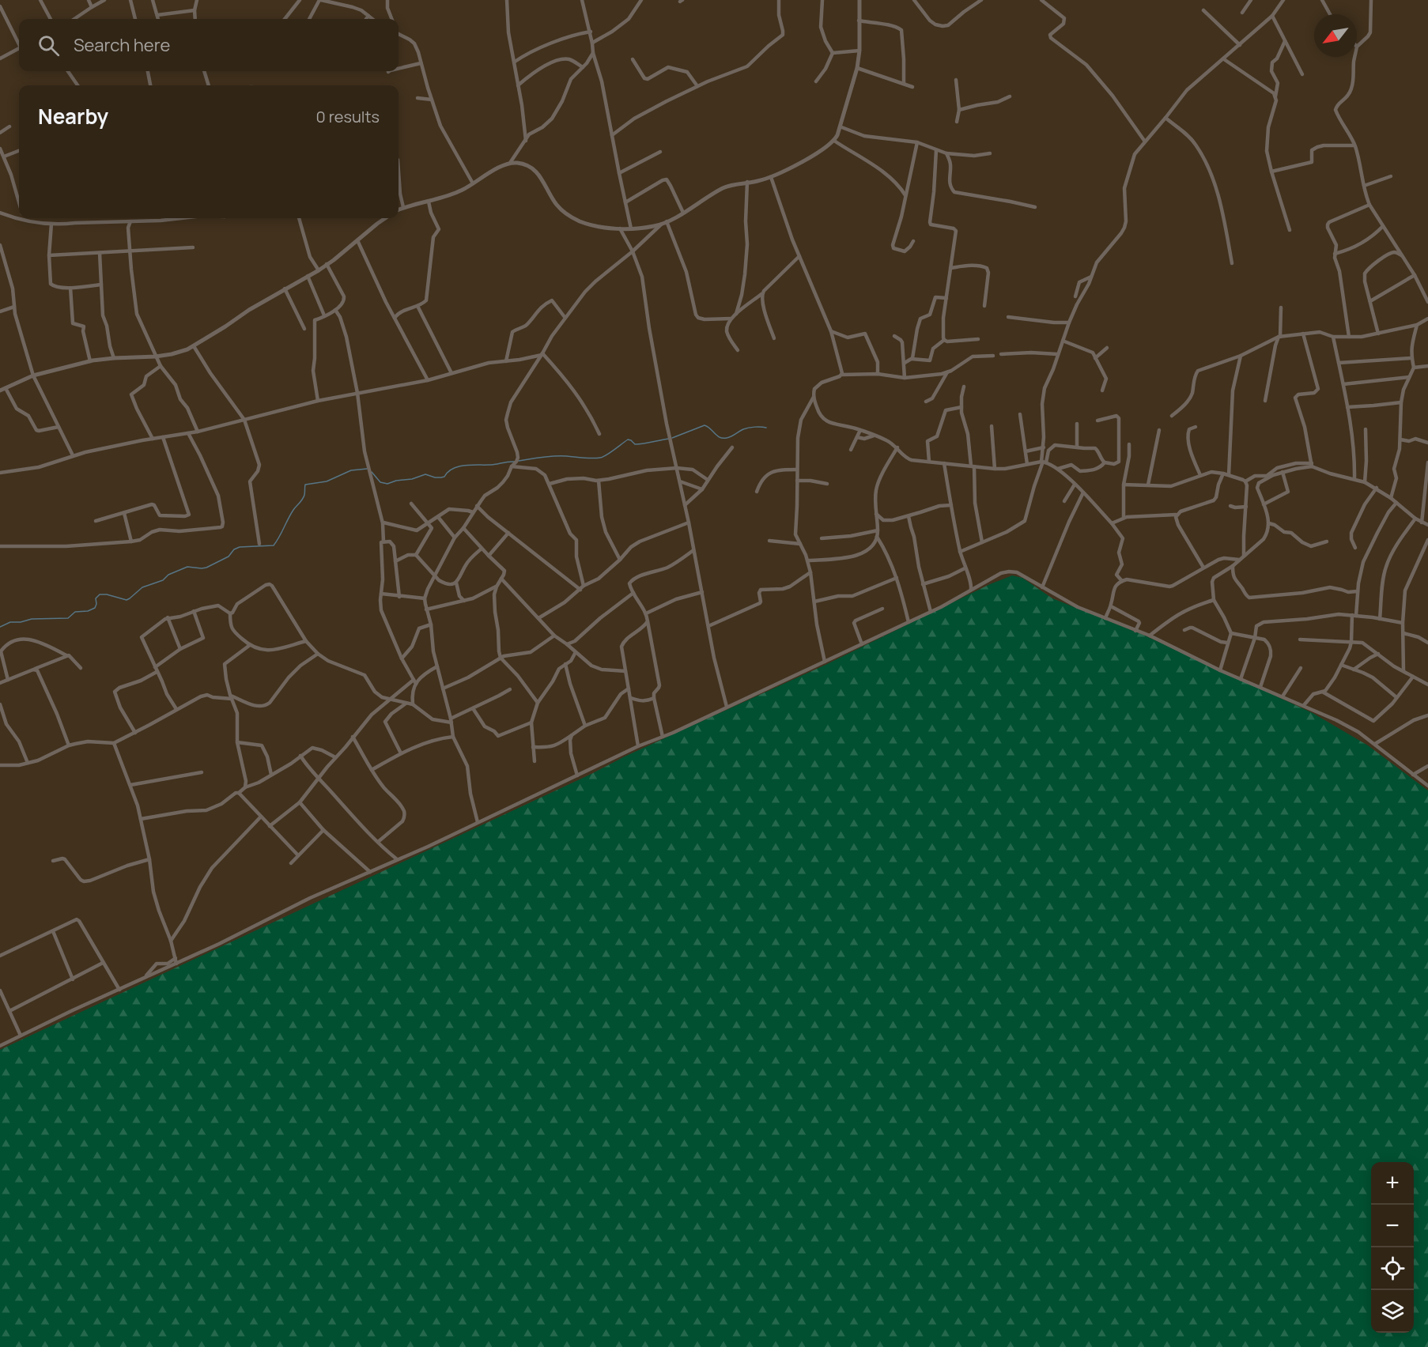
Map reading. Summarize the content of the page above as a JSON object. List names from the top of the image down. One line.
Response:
{"north":"bottom left","page":{"search":"Search here","heading":["Nearby","0 results"],"map_buttons":["+","−"]}}
